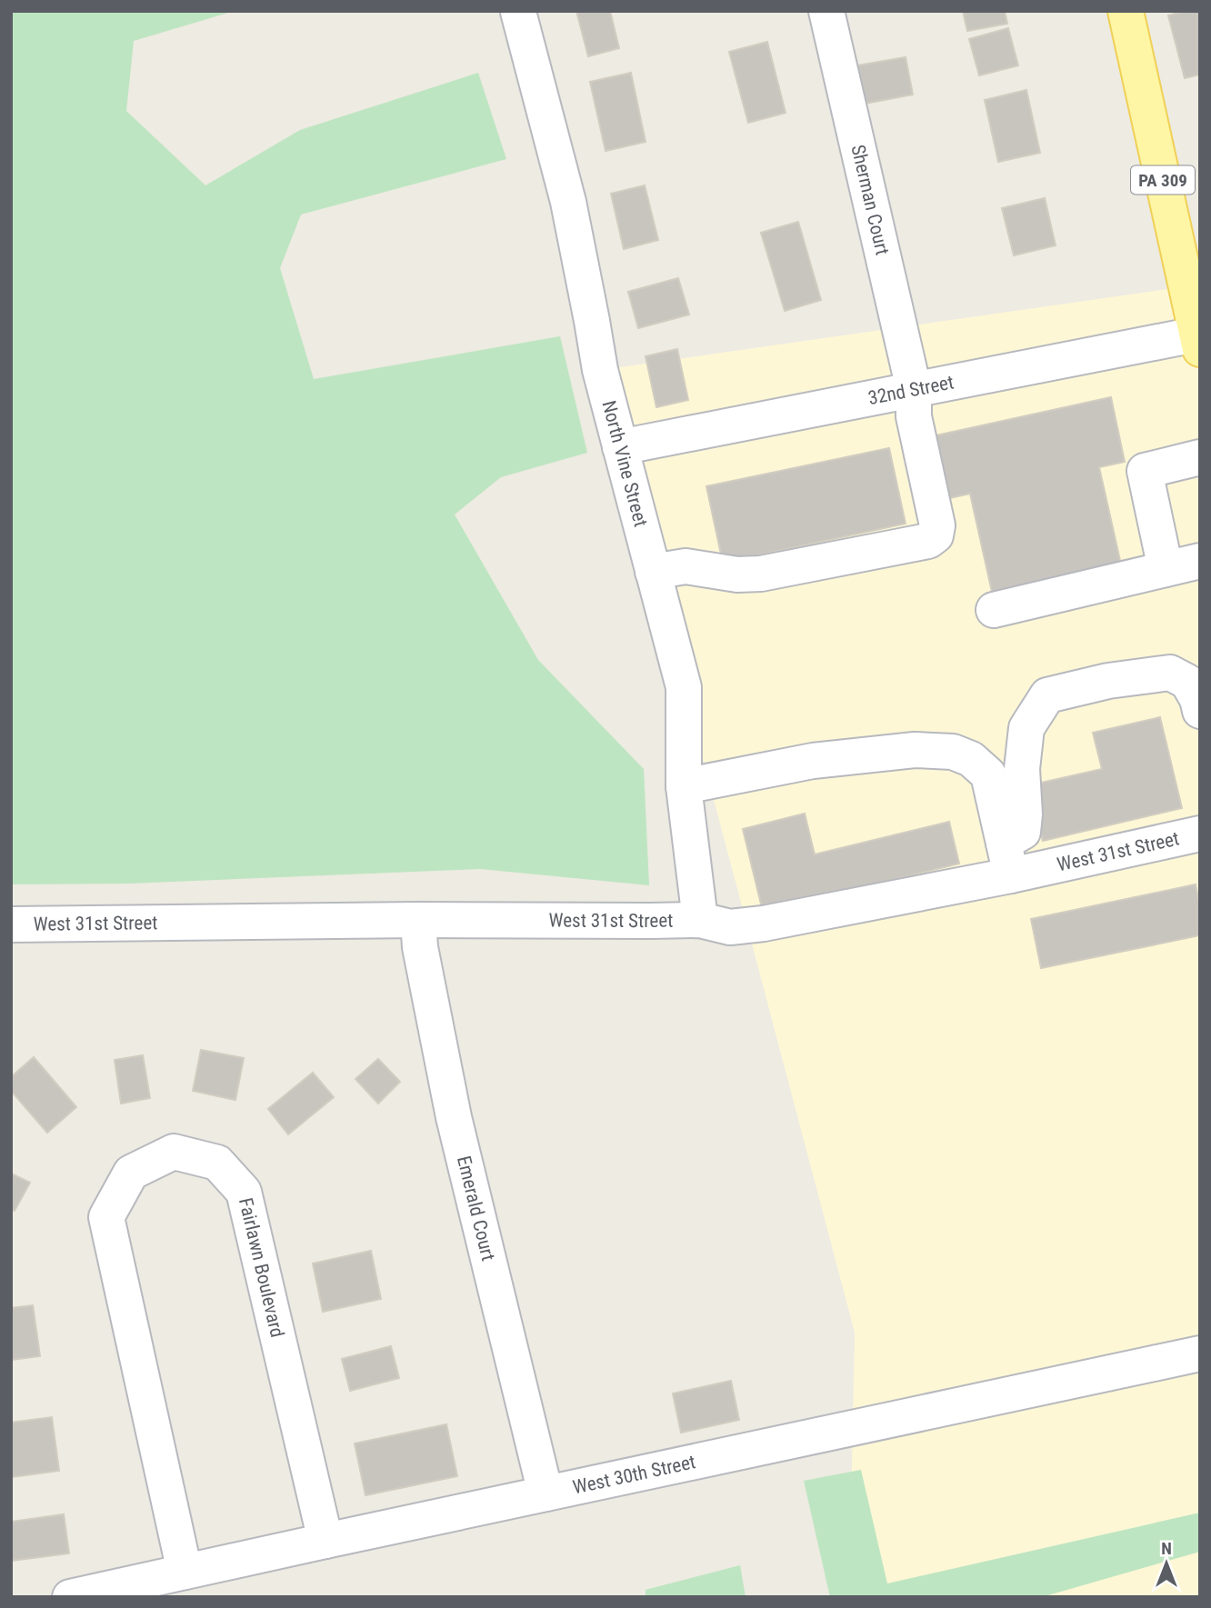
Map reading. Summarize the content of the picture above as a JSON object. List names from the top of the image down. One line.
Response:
{"streets":{"main road":["PA 309"],"street":["Sherman Court","32nd Street","North Vine Street","West 31st Street","Emerald Court","Fairlawn Boulevard","West 30th Street"]},"crossings":[["PA 309","32nd Street"],["Sherman Court","32nd Street"],["Sherman Court","North Vine Street"],["32nd Street","North Vine Street"],["North Vine Street","West 31st Street"],["West 31st Street","Emerald Court"],["Emerald Court","West 30th Street"],["Fairlawn Boulevard","West 30th Street"]],"north":"top"}
